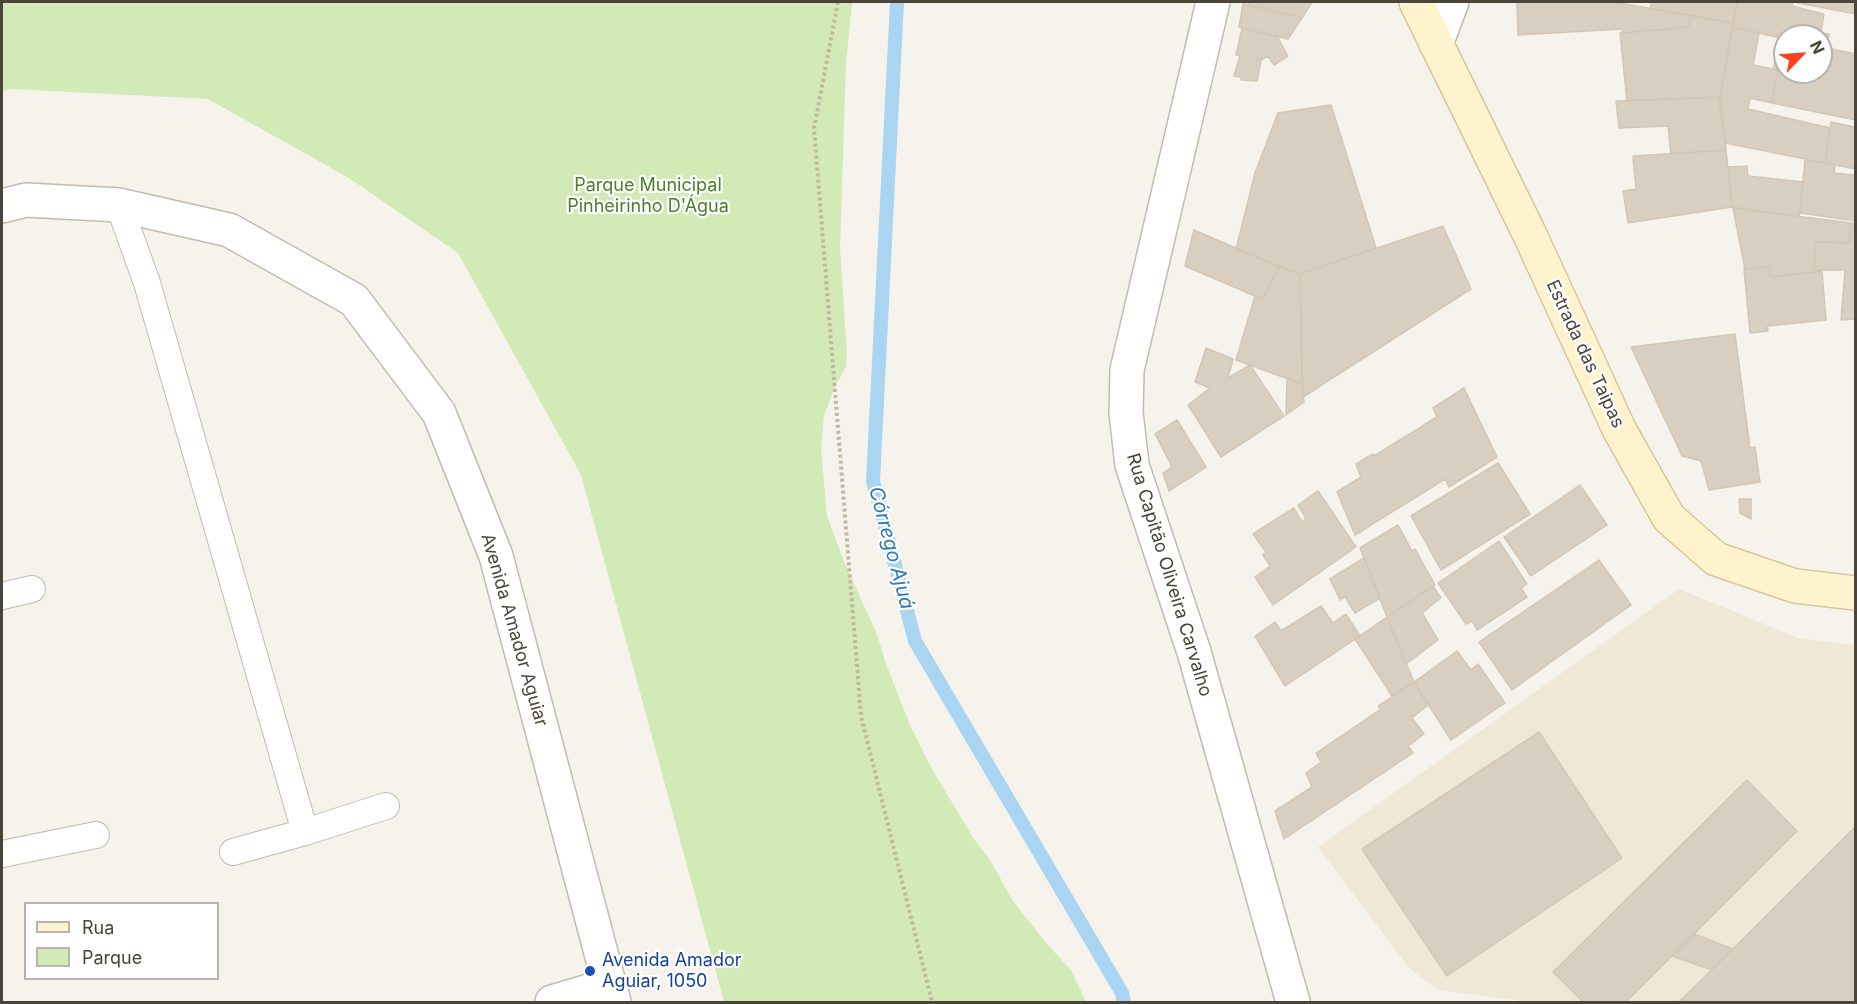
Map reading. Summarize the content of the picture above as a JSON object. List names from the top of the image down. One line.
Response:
{"streets":{"main road":["Estrada das Taipas"],"street":["Rua Capitão Oliveira Carvalho","Avenida Amador Aguiar"]},"water":["Córrego Ajuá"],"parks":["Parque Municipal Pinheirinho D'Água"],"places":["Avenida Amador Aguiar, 1050"],"legend":["Rua","Parque"],"north":"top right"}
